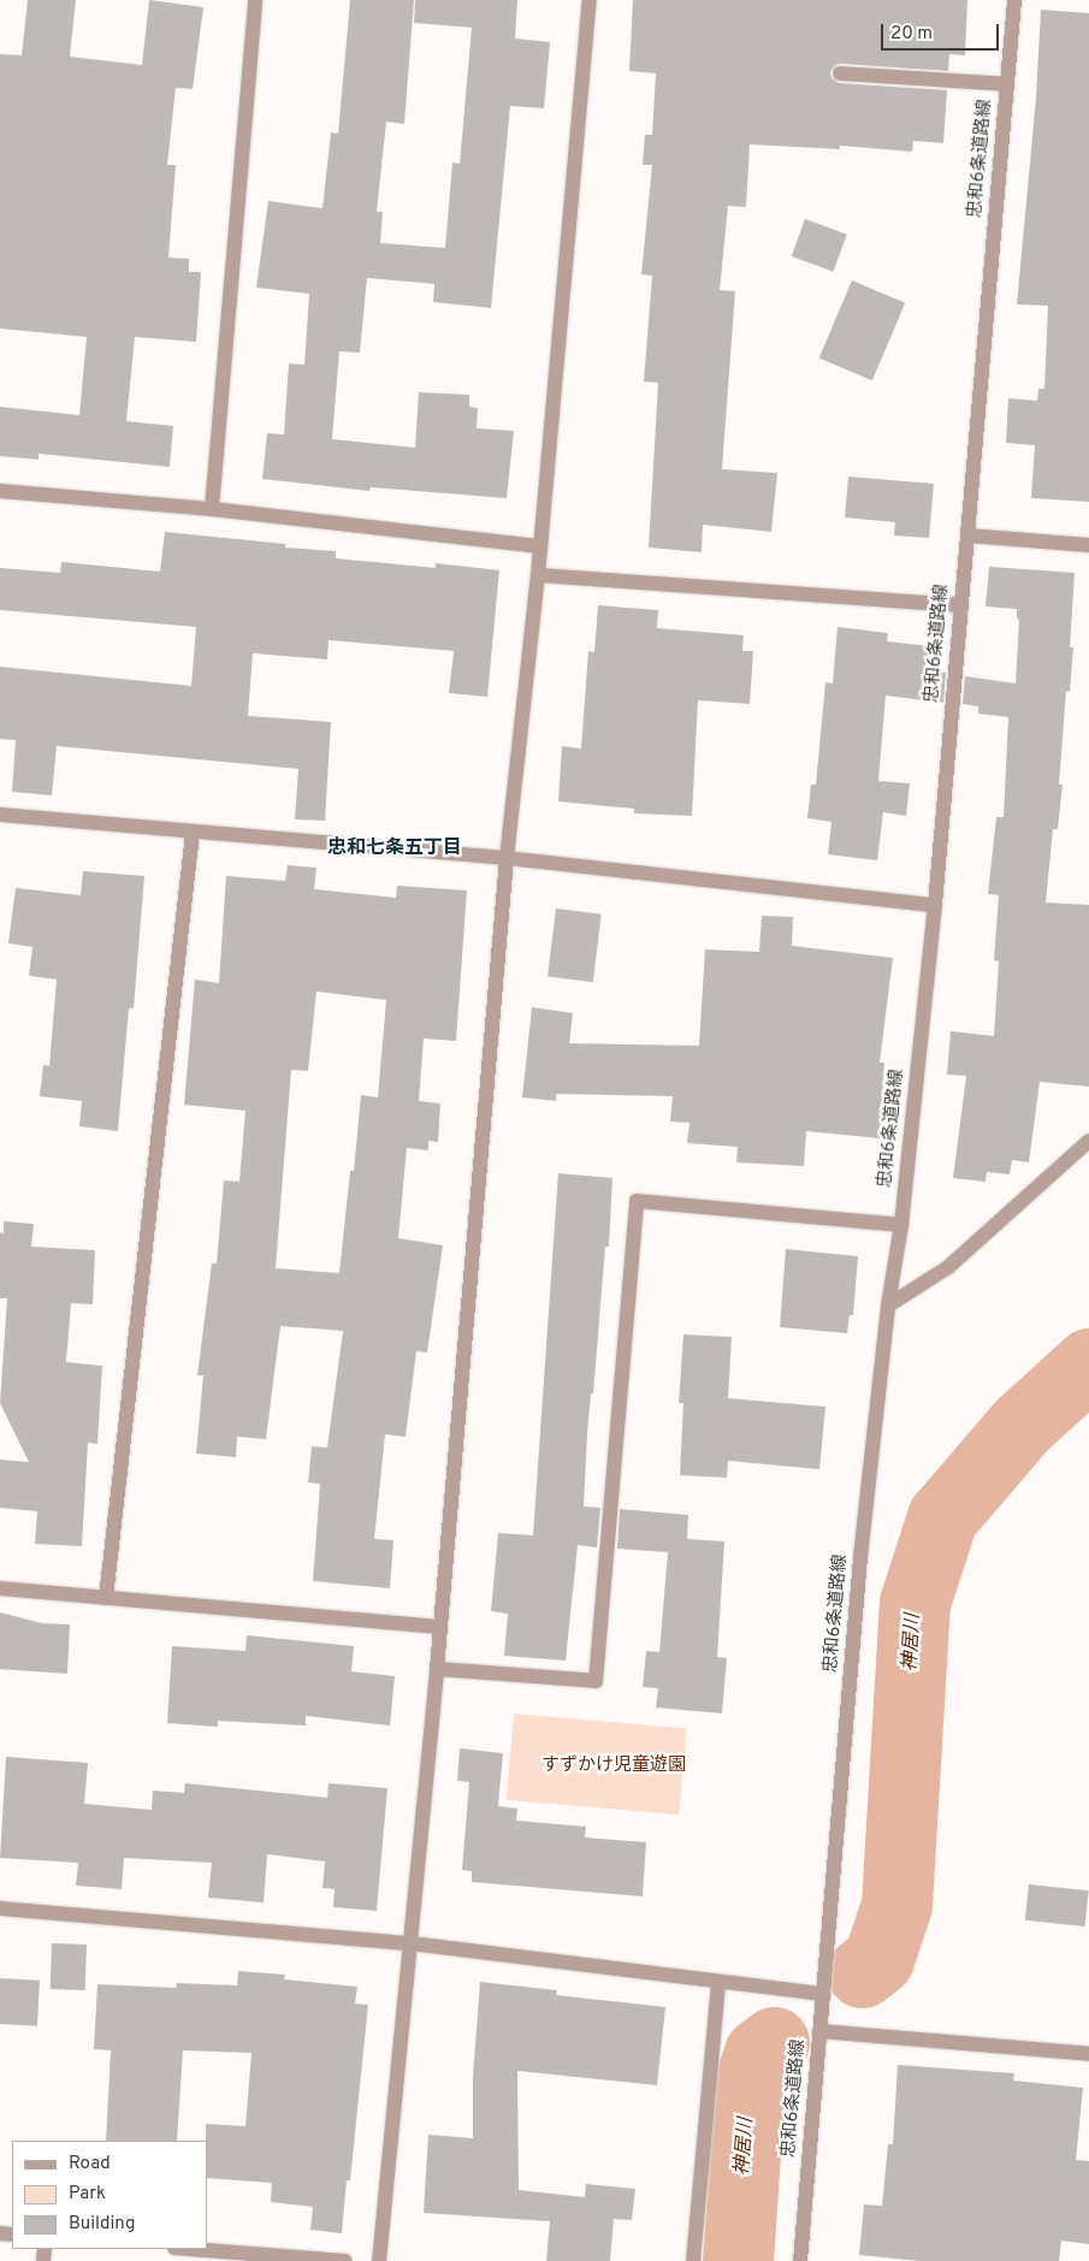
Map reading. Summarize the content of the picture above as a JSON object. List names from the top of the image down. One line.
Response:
{"streets":{"street":["忠和6条道路線"]},"districts":["忠和七条五丁目"],"water":["神居川"],"parks":["すずかけ児童遊園"],"legend":["Road","Park","Building"],"scale_bar":"20 m"}
